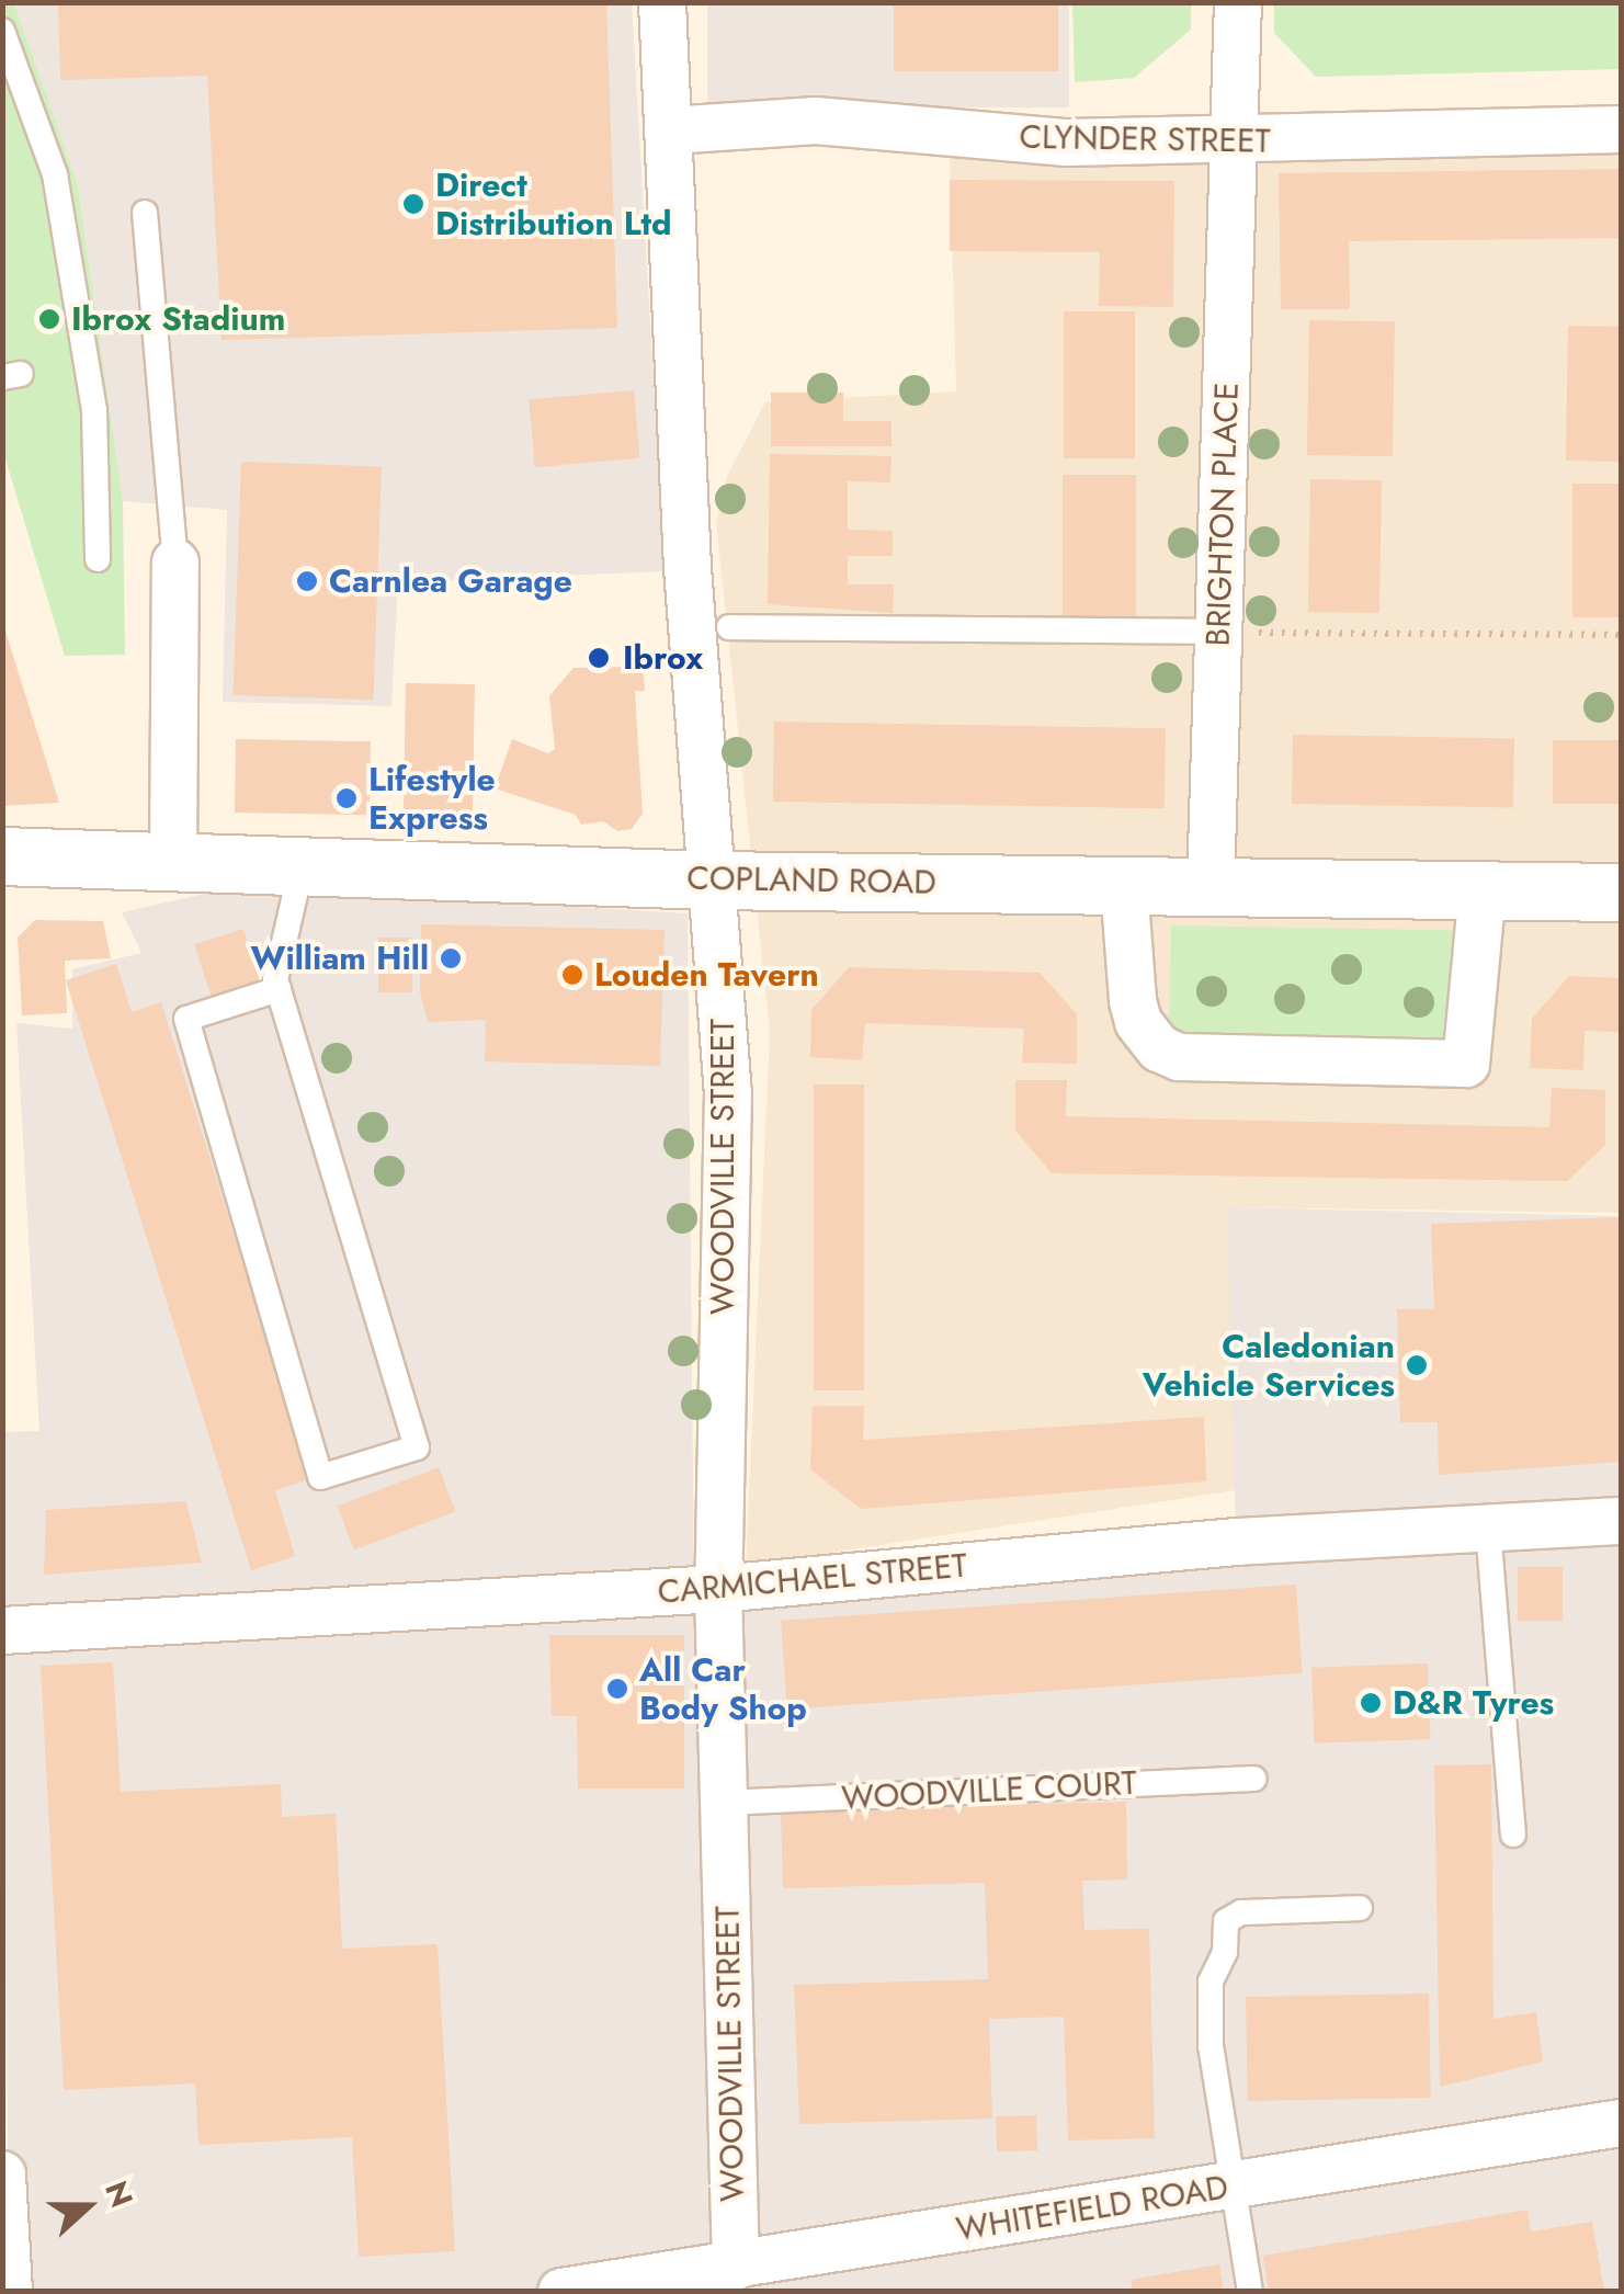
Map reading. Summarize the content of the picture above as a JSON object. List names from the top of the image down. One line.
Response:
{"streets":{"street":["CLYNDER STREET","BRIGHTON PLACE","COPLAND ROAD","WOODVILLE STREET","CARMICHAEL STREET","WHITEFIELD ROAD"],"lane":["WOODVILLE COURT"]},"crossings":[["CLYNDER STREET","BRIGHTON PLACE"],["CLYNDER STREET","WOODVILLE STREET"],["BRIGHTON PLACE","COPLAND ROAD"],["COPLAND ROAD","WOODVILLE STREET"],["WOODVILLE STREET","CARMICHAEL STREET"],["WOODVILLE STREET","WOODVILLE COURT"],["WOODVILLE STREET","WHITEFIELD ROAD"]],"places":["Direct Distribution Ltd","Ibrox Stadium","Carnlea Garage","Ibrox","Lifestyle Express","William Hill","Louden Tavern","Caledonian Vehicle Services","All Car Body Shop","D&R Tyres"],"north":"right"}
